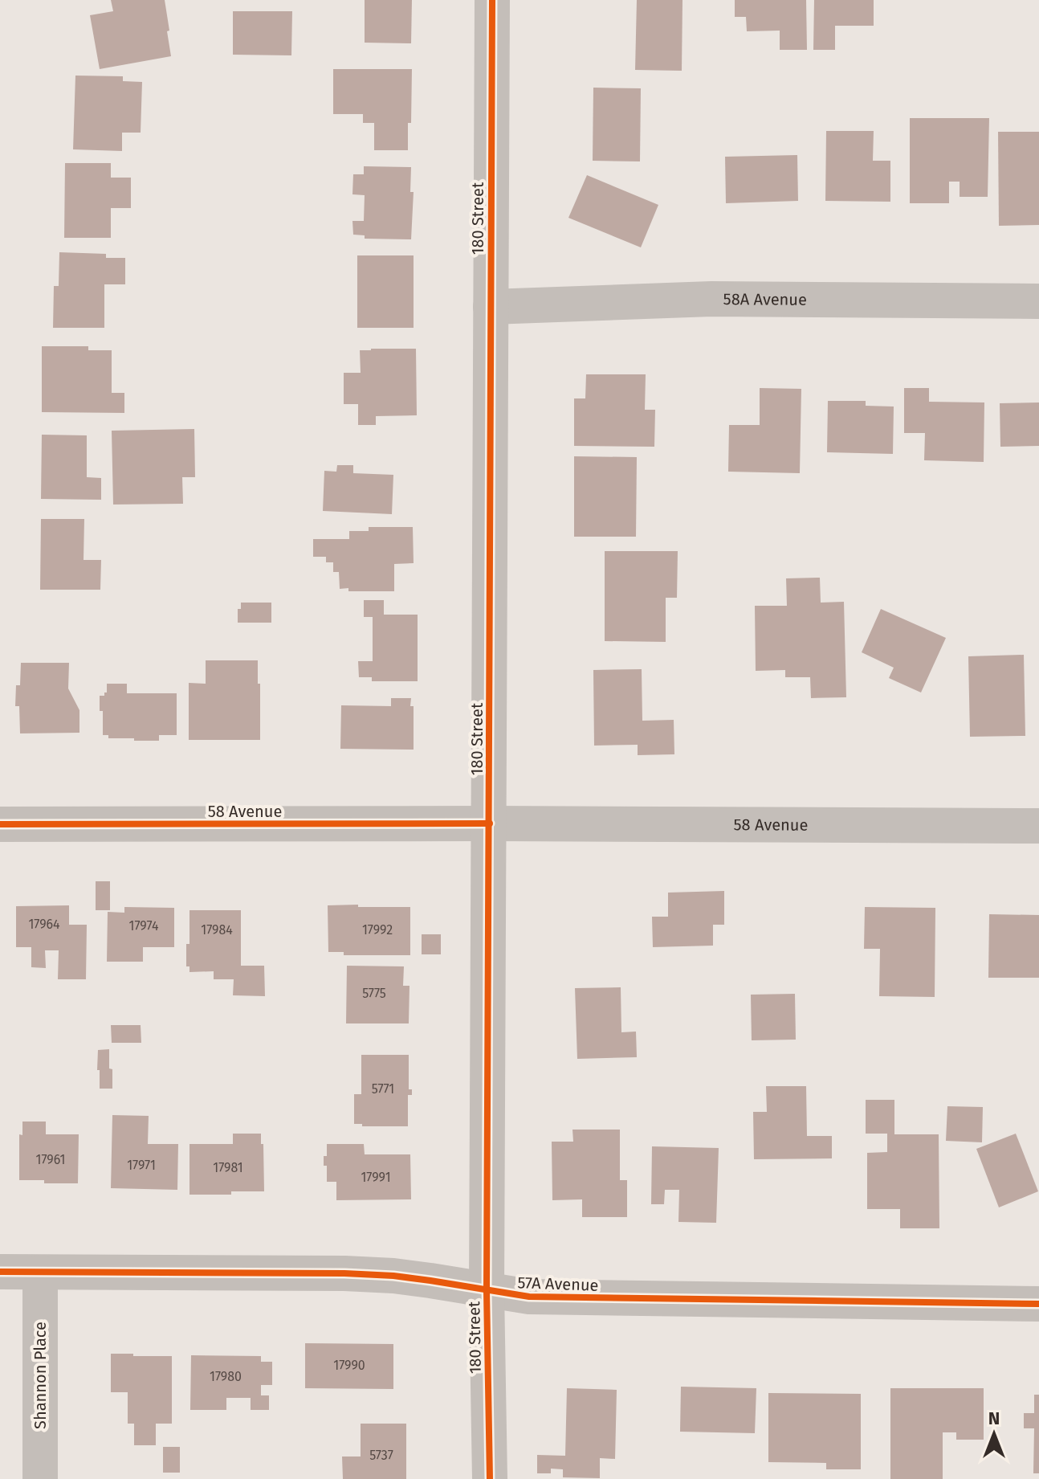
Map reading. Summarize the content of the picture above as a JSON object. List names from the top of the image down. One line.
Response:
{"streets":{"street":["180 Street","58A Avenue","58 Avenue","57A Avenue","Shannon Place"]},"crossings":[["180 Street","58A Avenue"],["180 Street","58 Avenue"],["180 Street","57A Avenue"],["57A Avenue","Shannon Place"]],"house_numbers":["17964","17974","17984","17992","5775","5771","17961","17971","17981","17991","17990","17980","5737"],"north":"top"}
